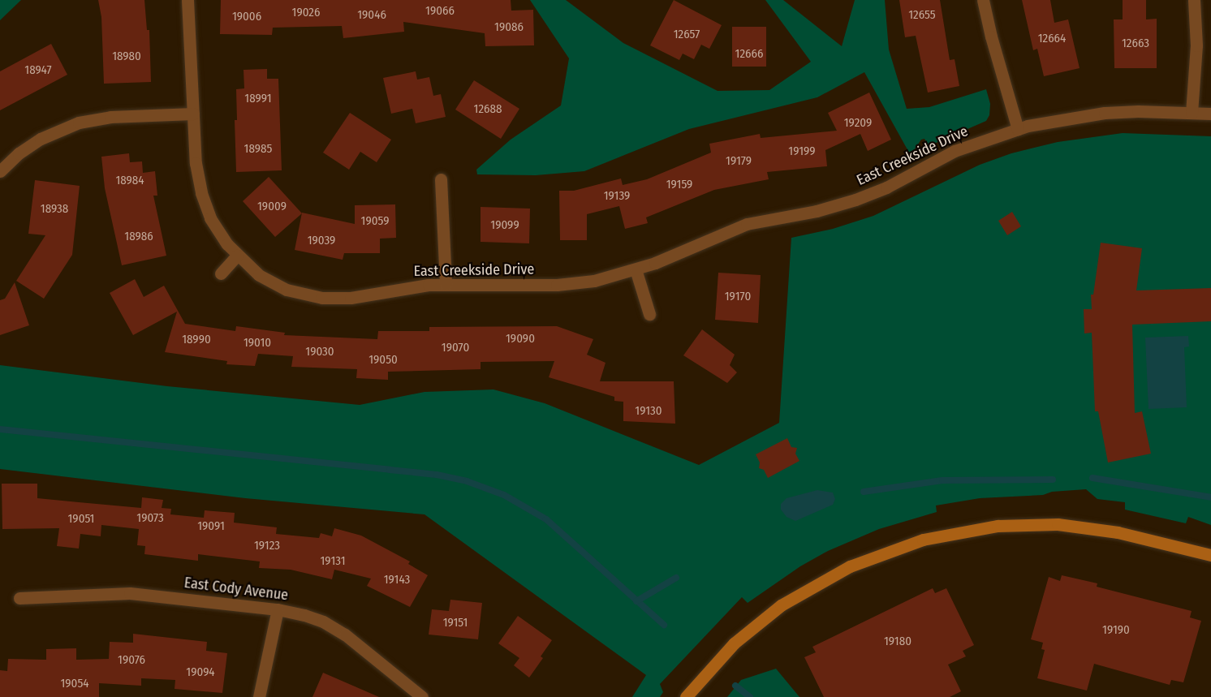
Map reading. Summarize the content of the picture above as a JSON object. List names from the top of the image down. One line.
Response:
{"streets":{"street":["East Creekside Drive","East Cody Avenue"]},"house_numbers":["19066","19026","19046","12655","19006","19086","12657","12664","12663","12666","18980","18947","18991","12688","19209","18985","19199","19179","18984","19159","19139","19009","18938","19059","19099","18986","19039","19170","19090","18990","19010","19070","19030","19050","19130","19073","19051","19091","19123","19131","19143","19151","19190","19180","19076","19094","19054"]}
